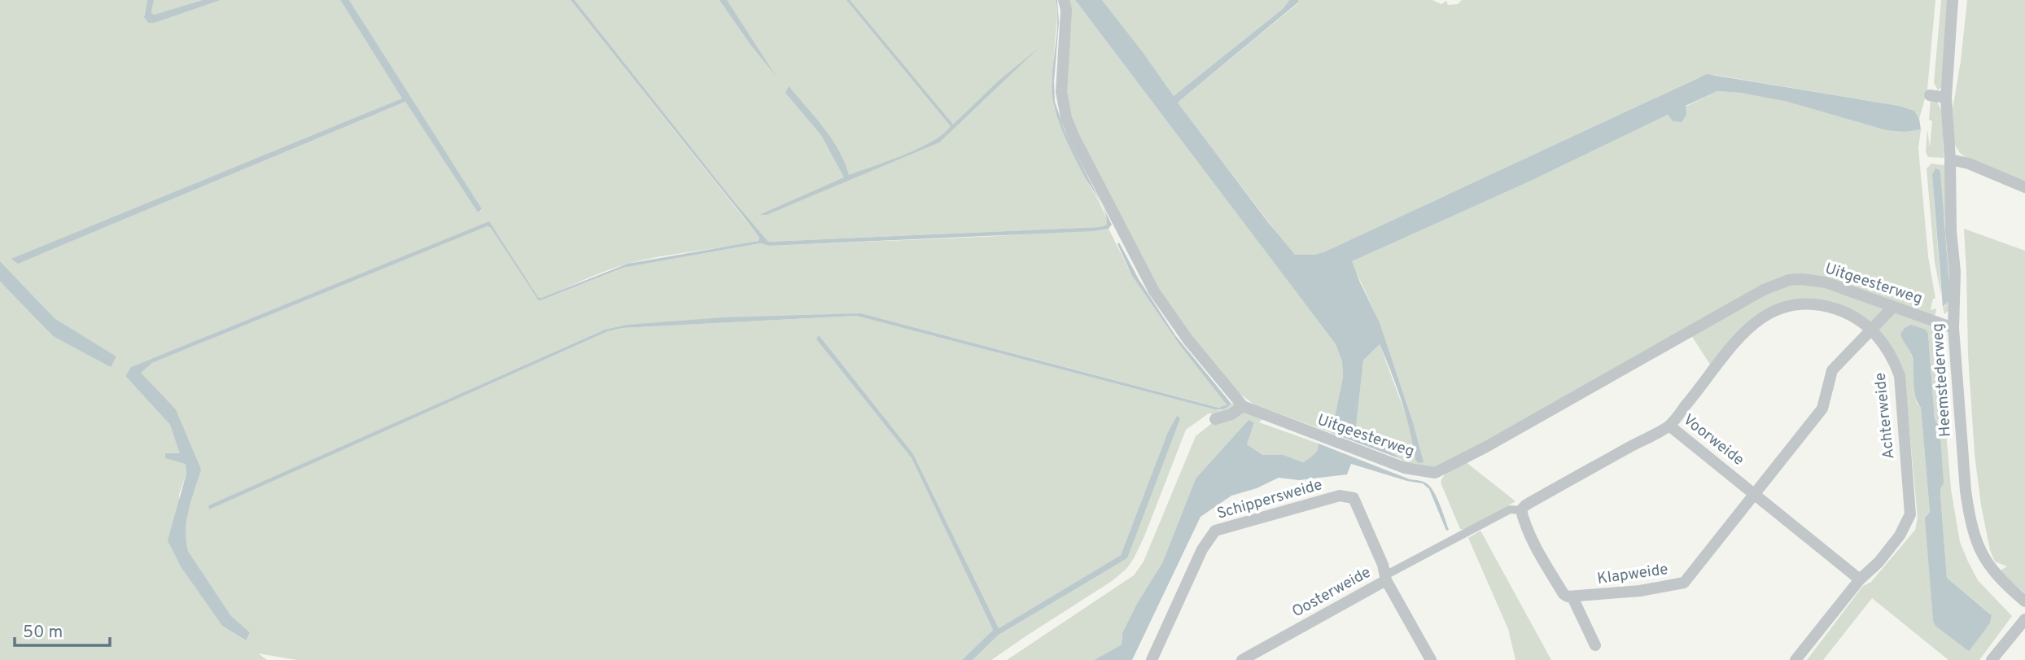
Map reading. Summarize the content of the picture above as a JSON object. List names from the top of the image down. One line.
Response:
{"streets":{"street":["Uitgeesterweg","Heemstederweg","Achterweide","Voorweide","Schippersweide","Klapweide","Oosterweide"]},"crossings":[["Uitgeesterweg","Heemstederweg"],["Uitgeesterweg","Klapweide"],["Achterweide","Voorweide"],["Achterweide","Klapweide"],["Voorweide","Klapweide"],["Schippersweide","Oosterweide"]],"scale_bar":"50 m"}
